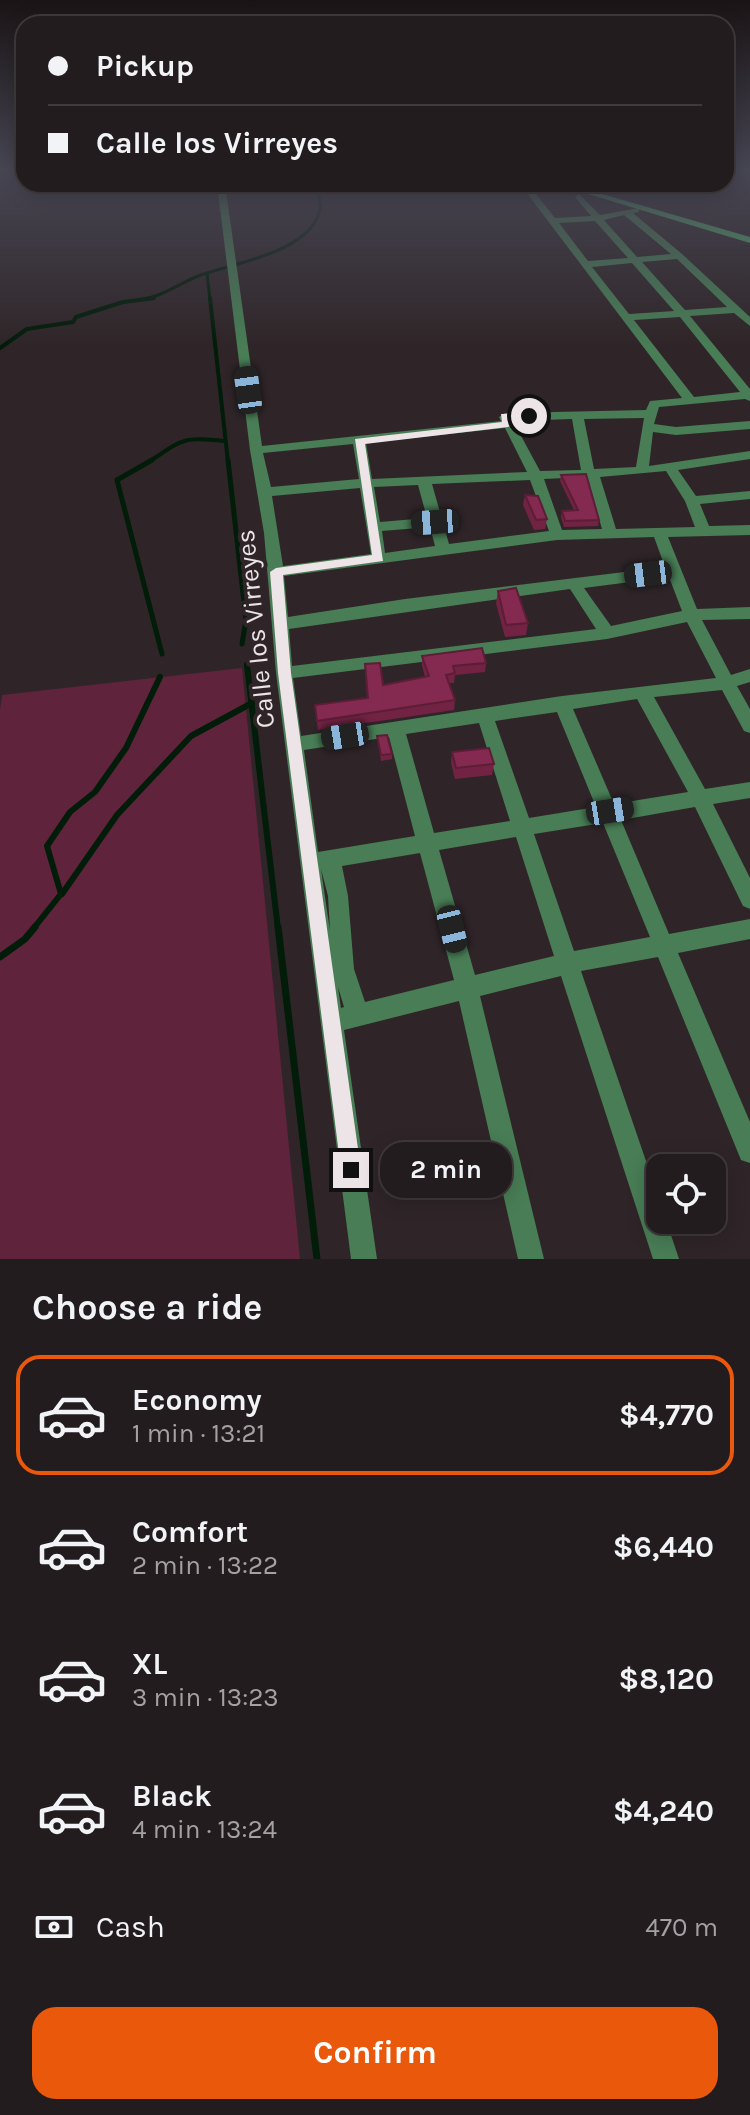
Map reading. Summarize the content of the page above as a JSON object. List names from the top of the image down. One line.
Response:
{"streets":{"street":["Calle los Virreyes"]},"page":{"banner":["Pickup","Calle los Virreyes"],"bubble":"2 min","heading":"Choose a ride","list":[{"name":"Economy","note":"1 min · 13:21","value":"$4,770"},{"name":"Comfort","note":"2 min · 13:22","value":"$6,440"},{"name":"XL","note":"3 min · 13:23","value":"$8,120"},{"name":"Black","note":"4 min · 13:24","value":"$4,240"}],"pay":["Cash","470 m"],"buttons":"Confirm"}}
